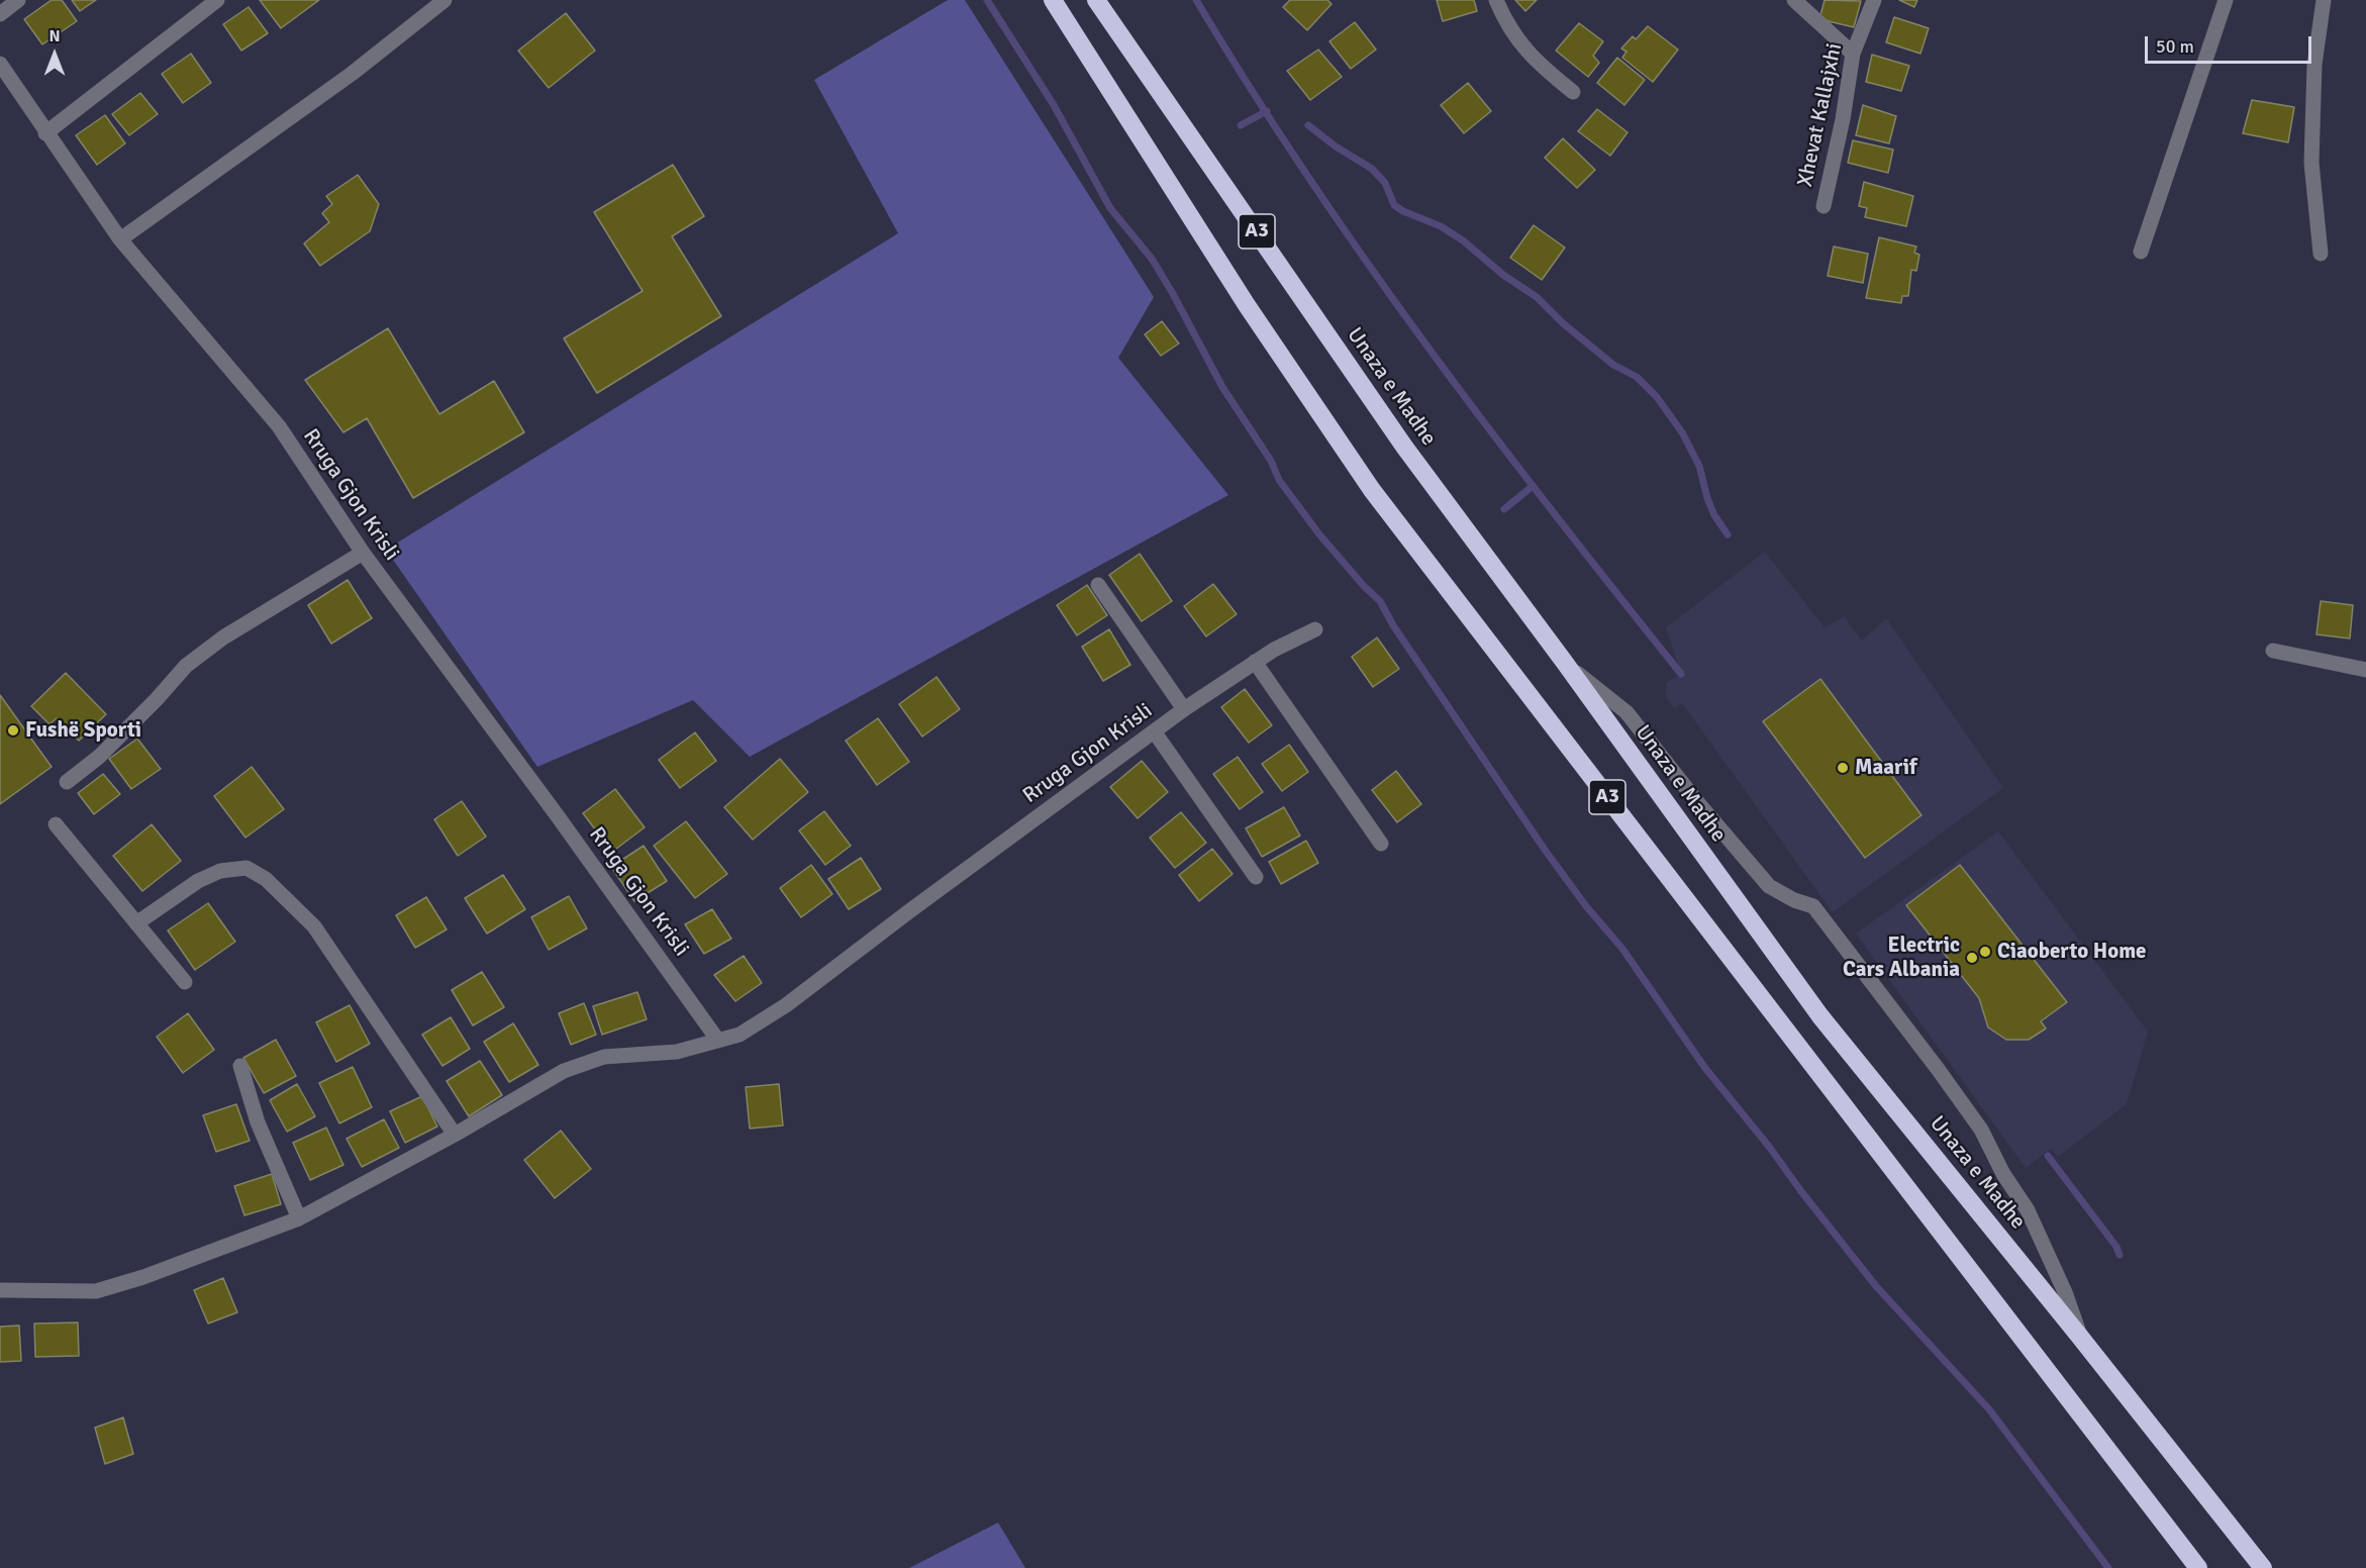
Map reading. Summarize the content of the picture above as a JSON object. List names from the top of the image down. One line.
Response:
{"streets":{"highway":["A3","Unaza e Madhe"],"street":["Xhevat Kallajxhi","Rruga Gjon Krisli"]},"places":["Fushë Sporti","Maarif","Ciaoberto Home","Electric Cars Albania"],"scale_bar":"50 m","north":"top"}
